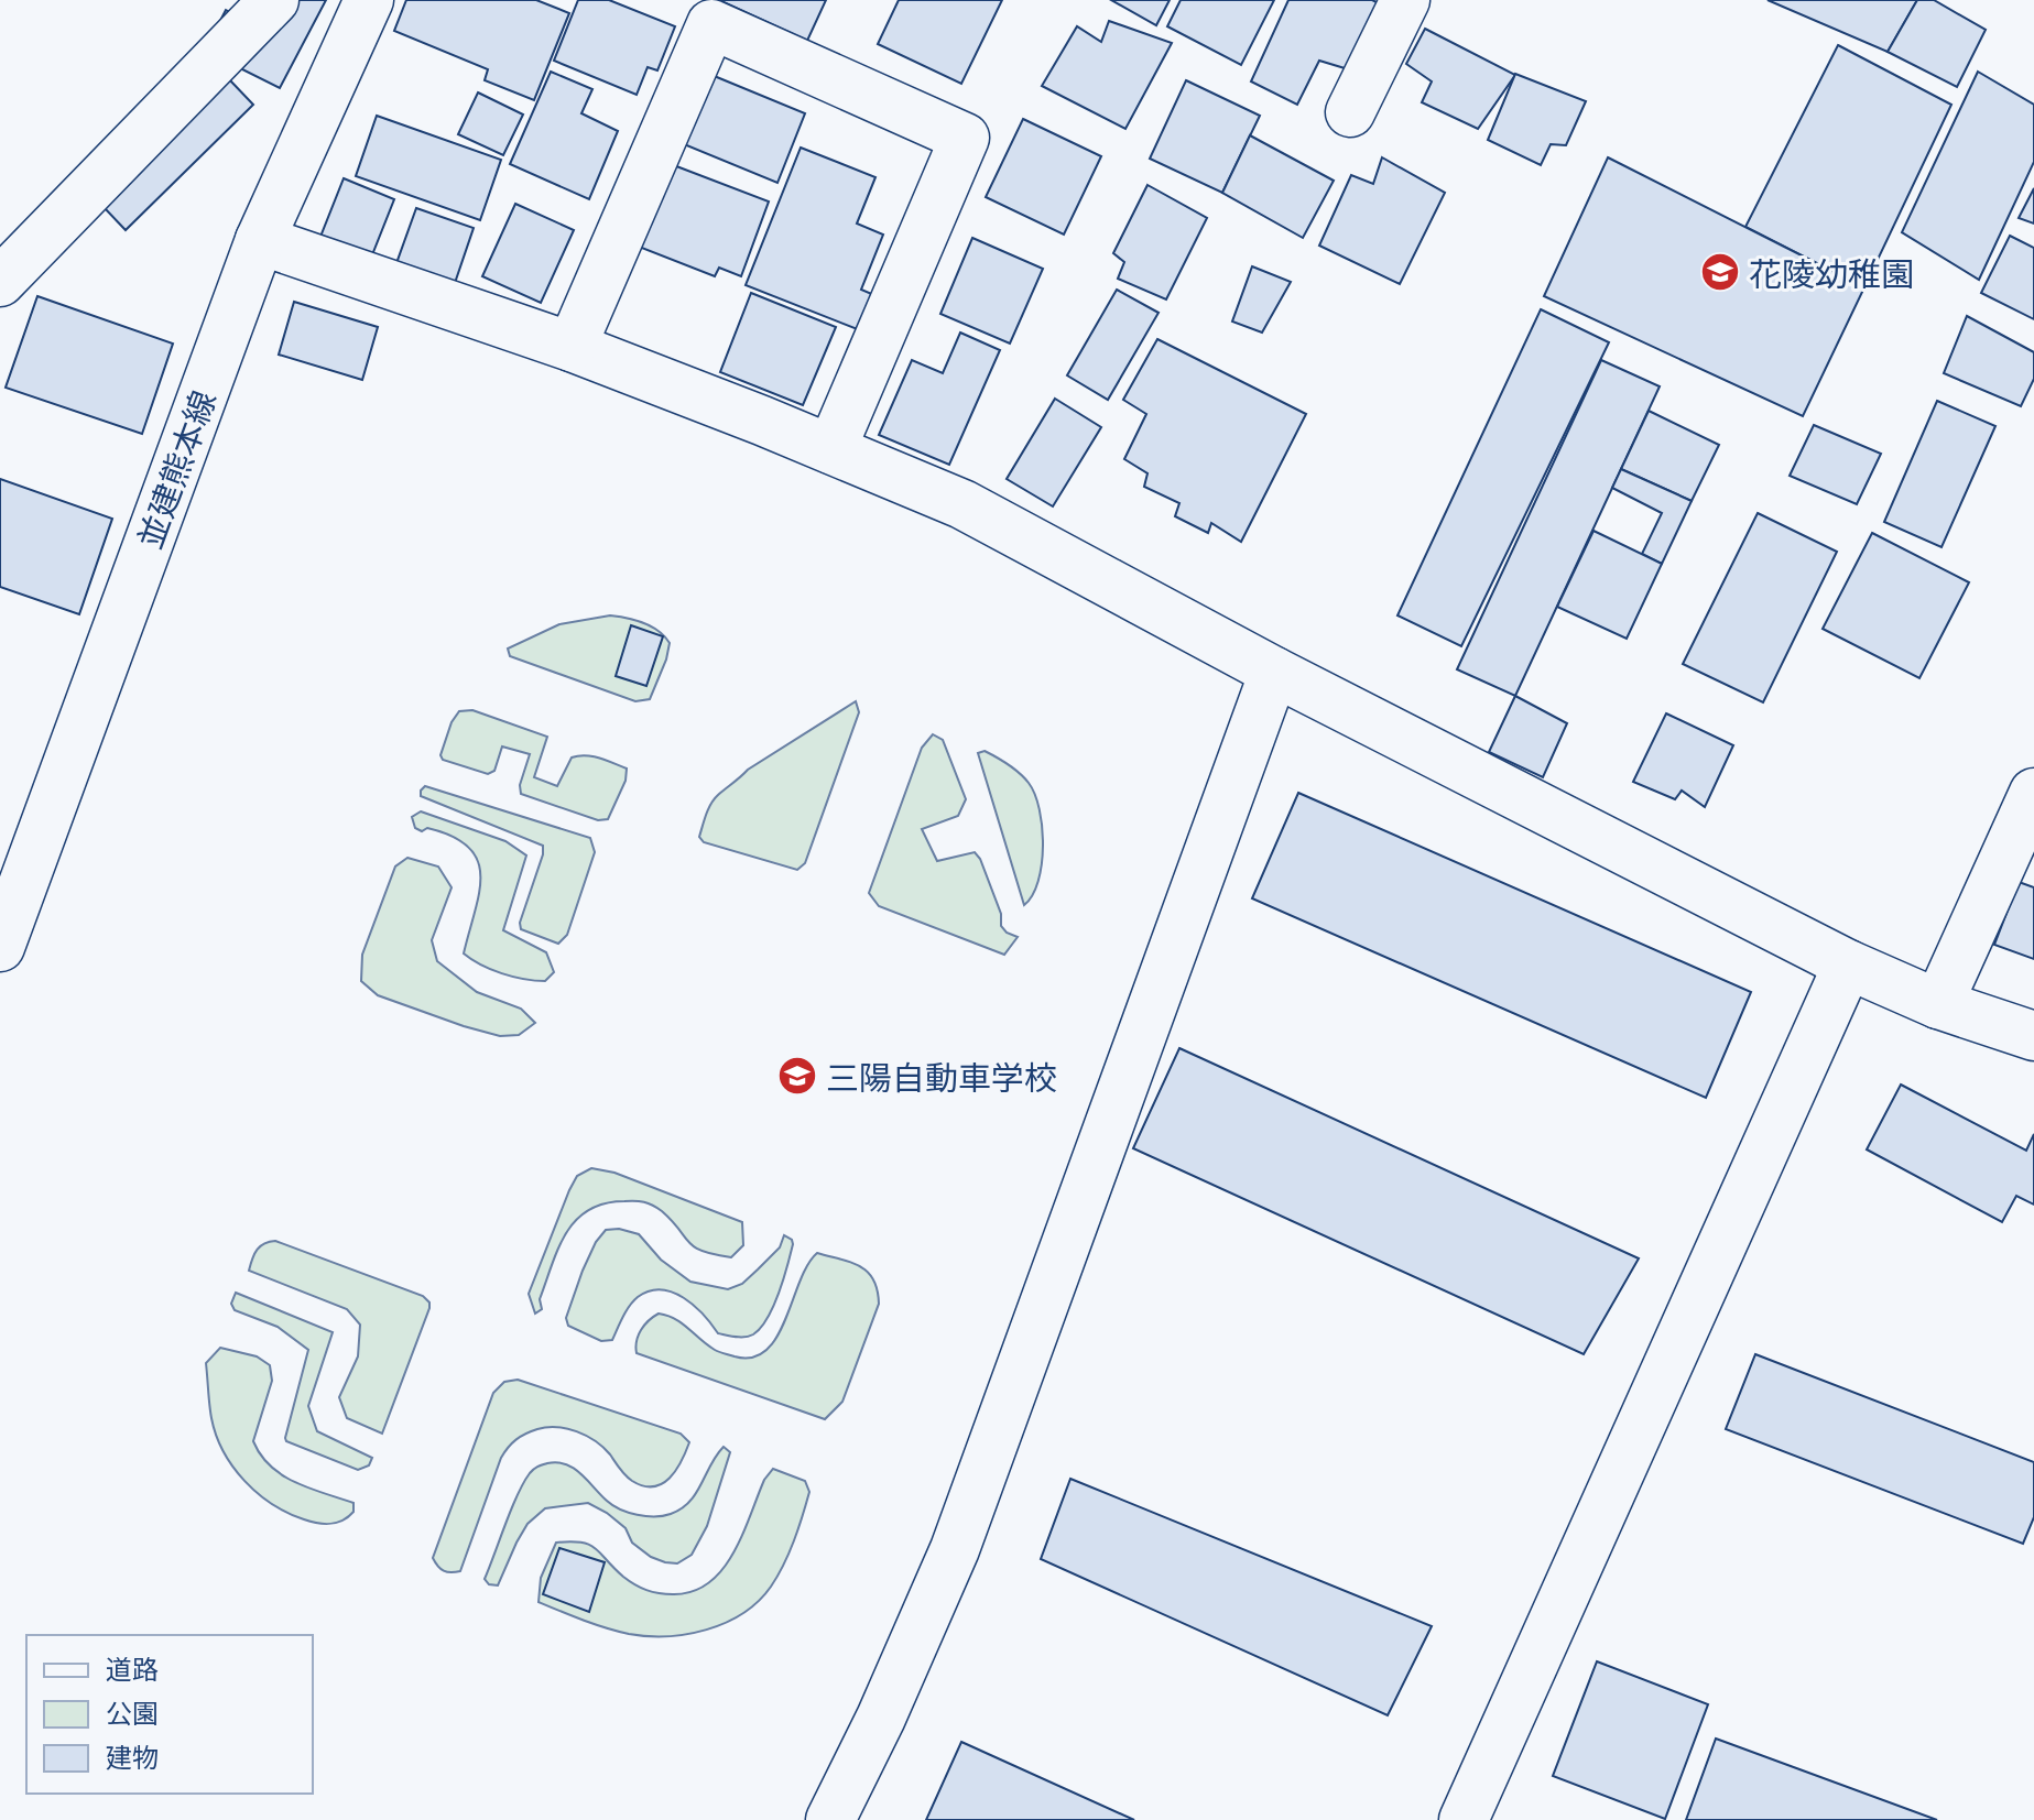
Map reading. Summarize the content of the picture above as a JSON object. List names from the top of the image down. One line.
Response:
{"streets":{"street":["並建熊本線"]},"places":{"school or university":["花陵幼稚園","三陽自動車学校"]},"legend":["道路","公園","建物"]}
